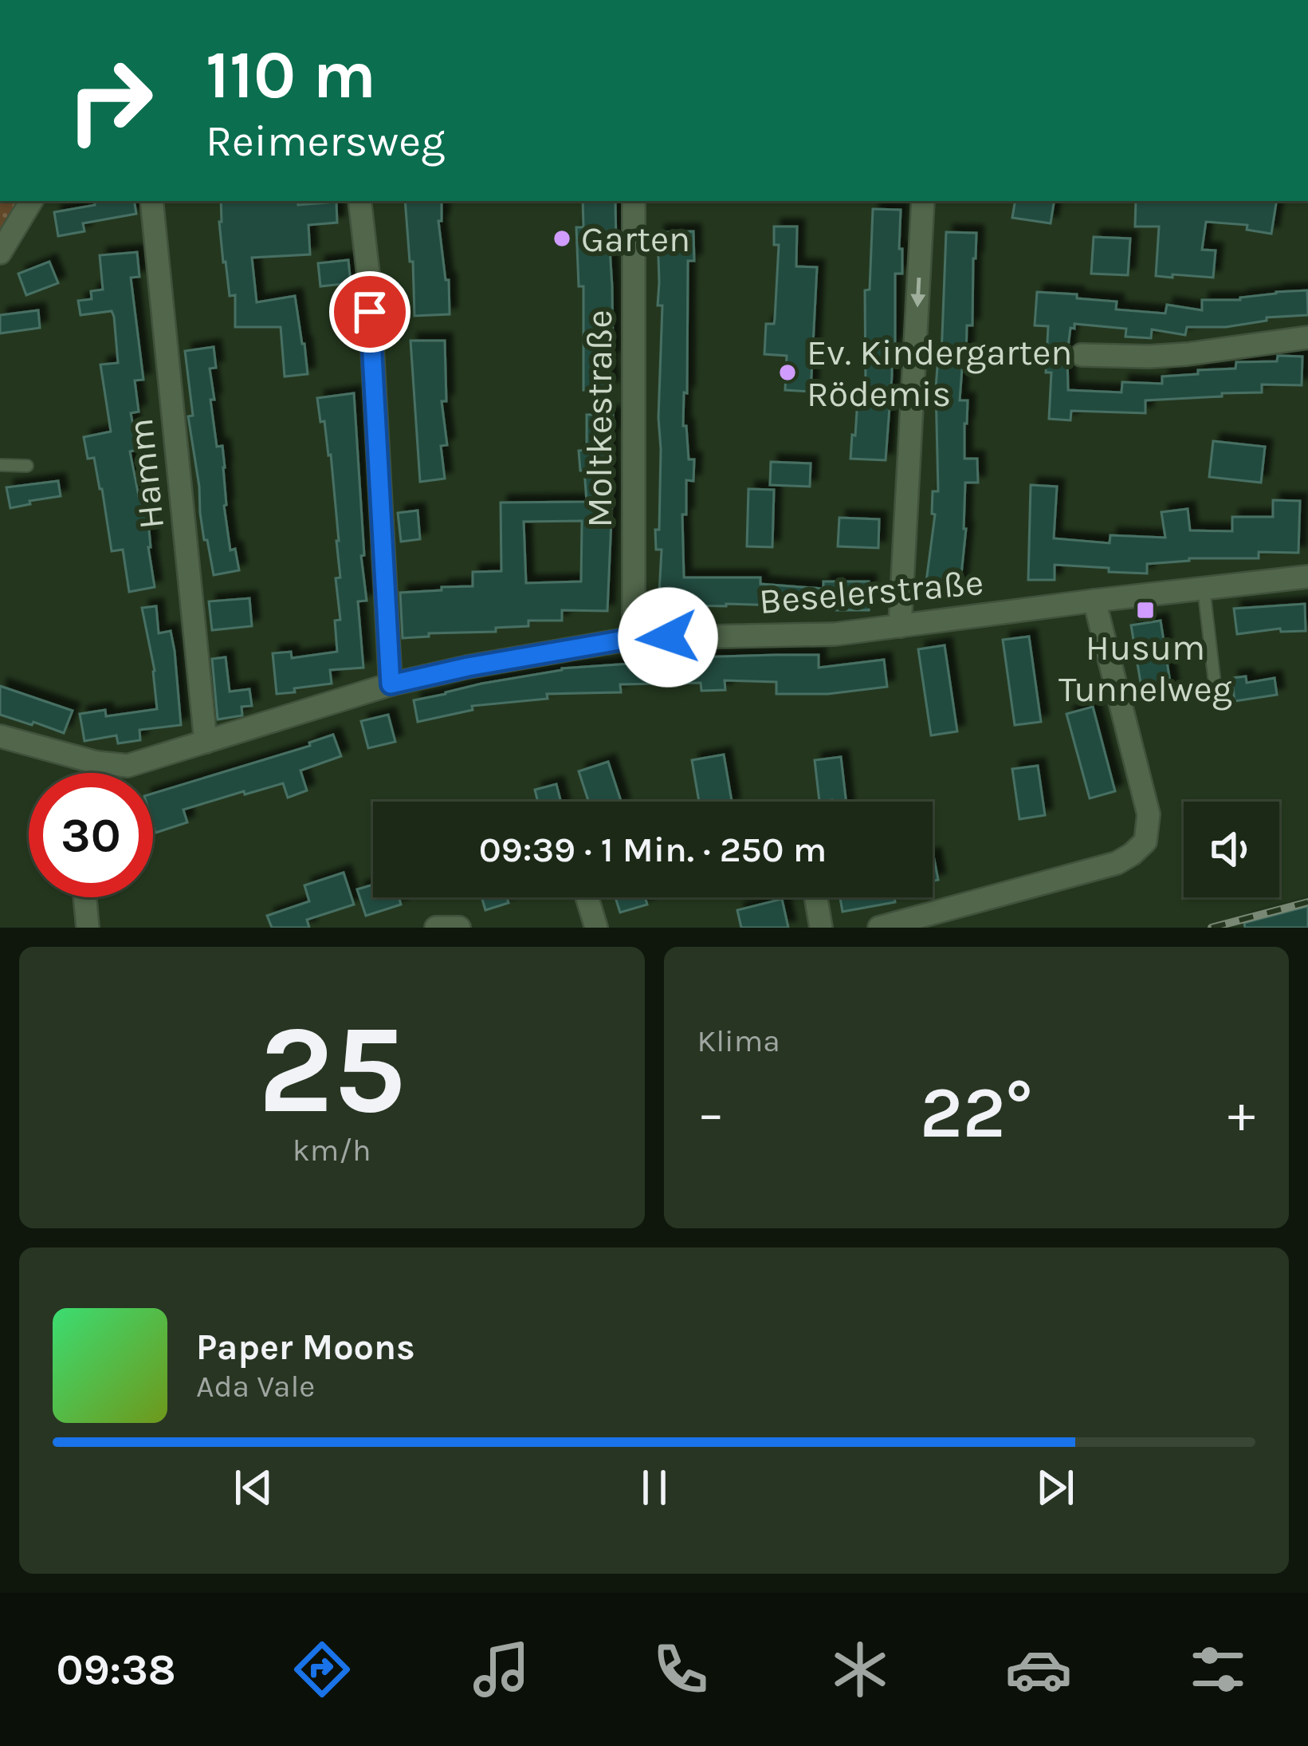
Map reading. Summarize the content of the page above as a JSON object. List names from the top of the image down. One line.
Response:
{"streets":{"street":["Moltkestraße","Hamm","Beselerstraße"]},"crossings":[["Moltkestraße","Beselerstraße"],["Hamm","Beselerstraße"]],"places":{"other":["Garten","Ev. Kindergarten Rödemis"],"transit":["Husum Tunnelweg"]},"page":{"turn":["110 m","Reimersweg"],"limit":"30","trip":"09:39 · 1 Min. · 250 m","tile":[["25","km/h"],"Klima"],"heat":["−","22°","+"],"song":["Paper Moons","Ada Vale"],"tabs":"09:38"}}
